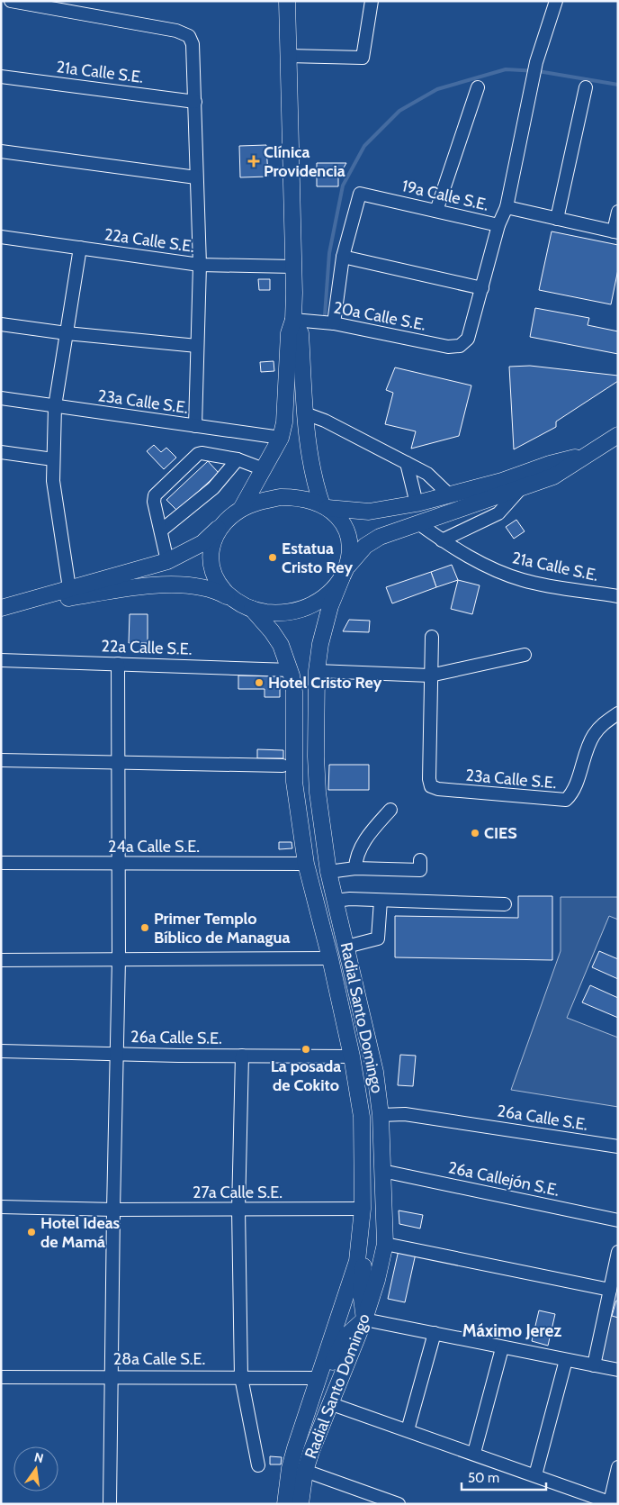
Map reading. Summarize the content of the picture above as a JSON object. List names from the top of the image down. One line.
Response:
{"streets":{"main road":["Radial Santo Domingo"],"street":["21a Calle S.E.","19a Calle S.E.","22a Calle S.E.","20a Calle S.E.","23a Calle S.E.","24a Calle S.E.","26a Calle S.E.","26a Callejón S.E.","27a Calle S.E.","28a Calle S.E."]},"crossings":[["22a Calle S.E.","Radial Santo Domingo"],["24a Calle S.E.","Radial Santo Domingo"],["Radial Santo Domingo","26a Calle S.E."],["Radial Santo Domingo","26a Callejón S.E."],["Radial Santo Domingo","27a Calle S.E."],["Radial Santo Domingo","28a Calle S.E."]],"districts":["Máximo Jerez"],"places":{"health":["Clínica Providencia"],"other":["Estatua Cristo Rey","Hotel Cristo Rey","CIES","Primer Templo Bíblico de Managua","La posada de Cokito","Hotel Ideas de Mamá"]},"scale_bar":"50 m","north":"top"}
